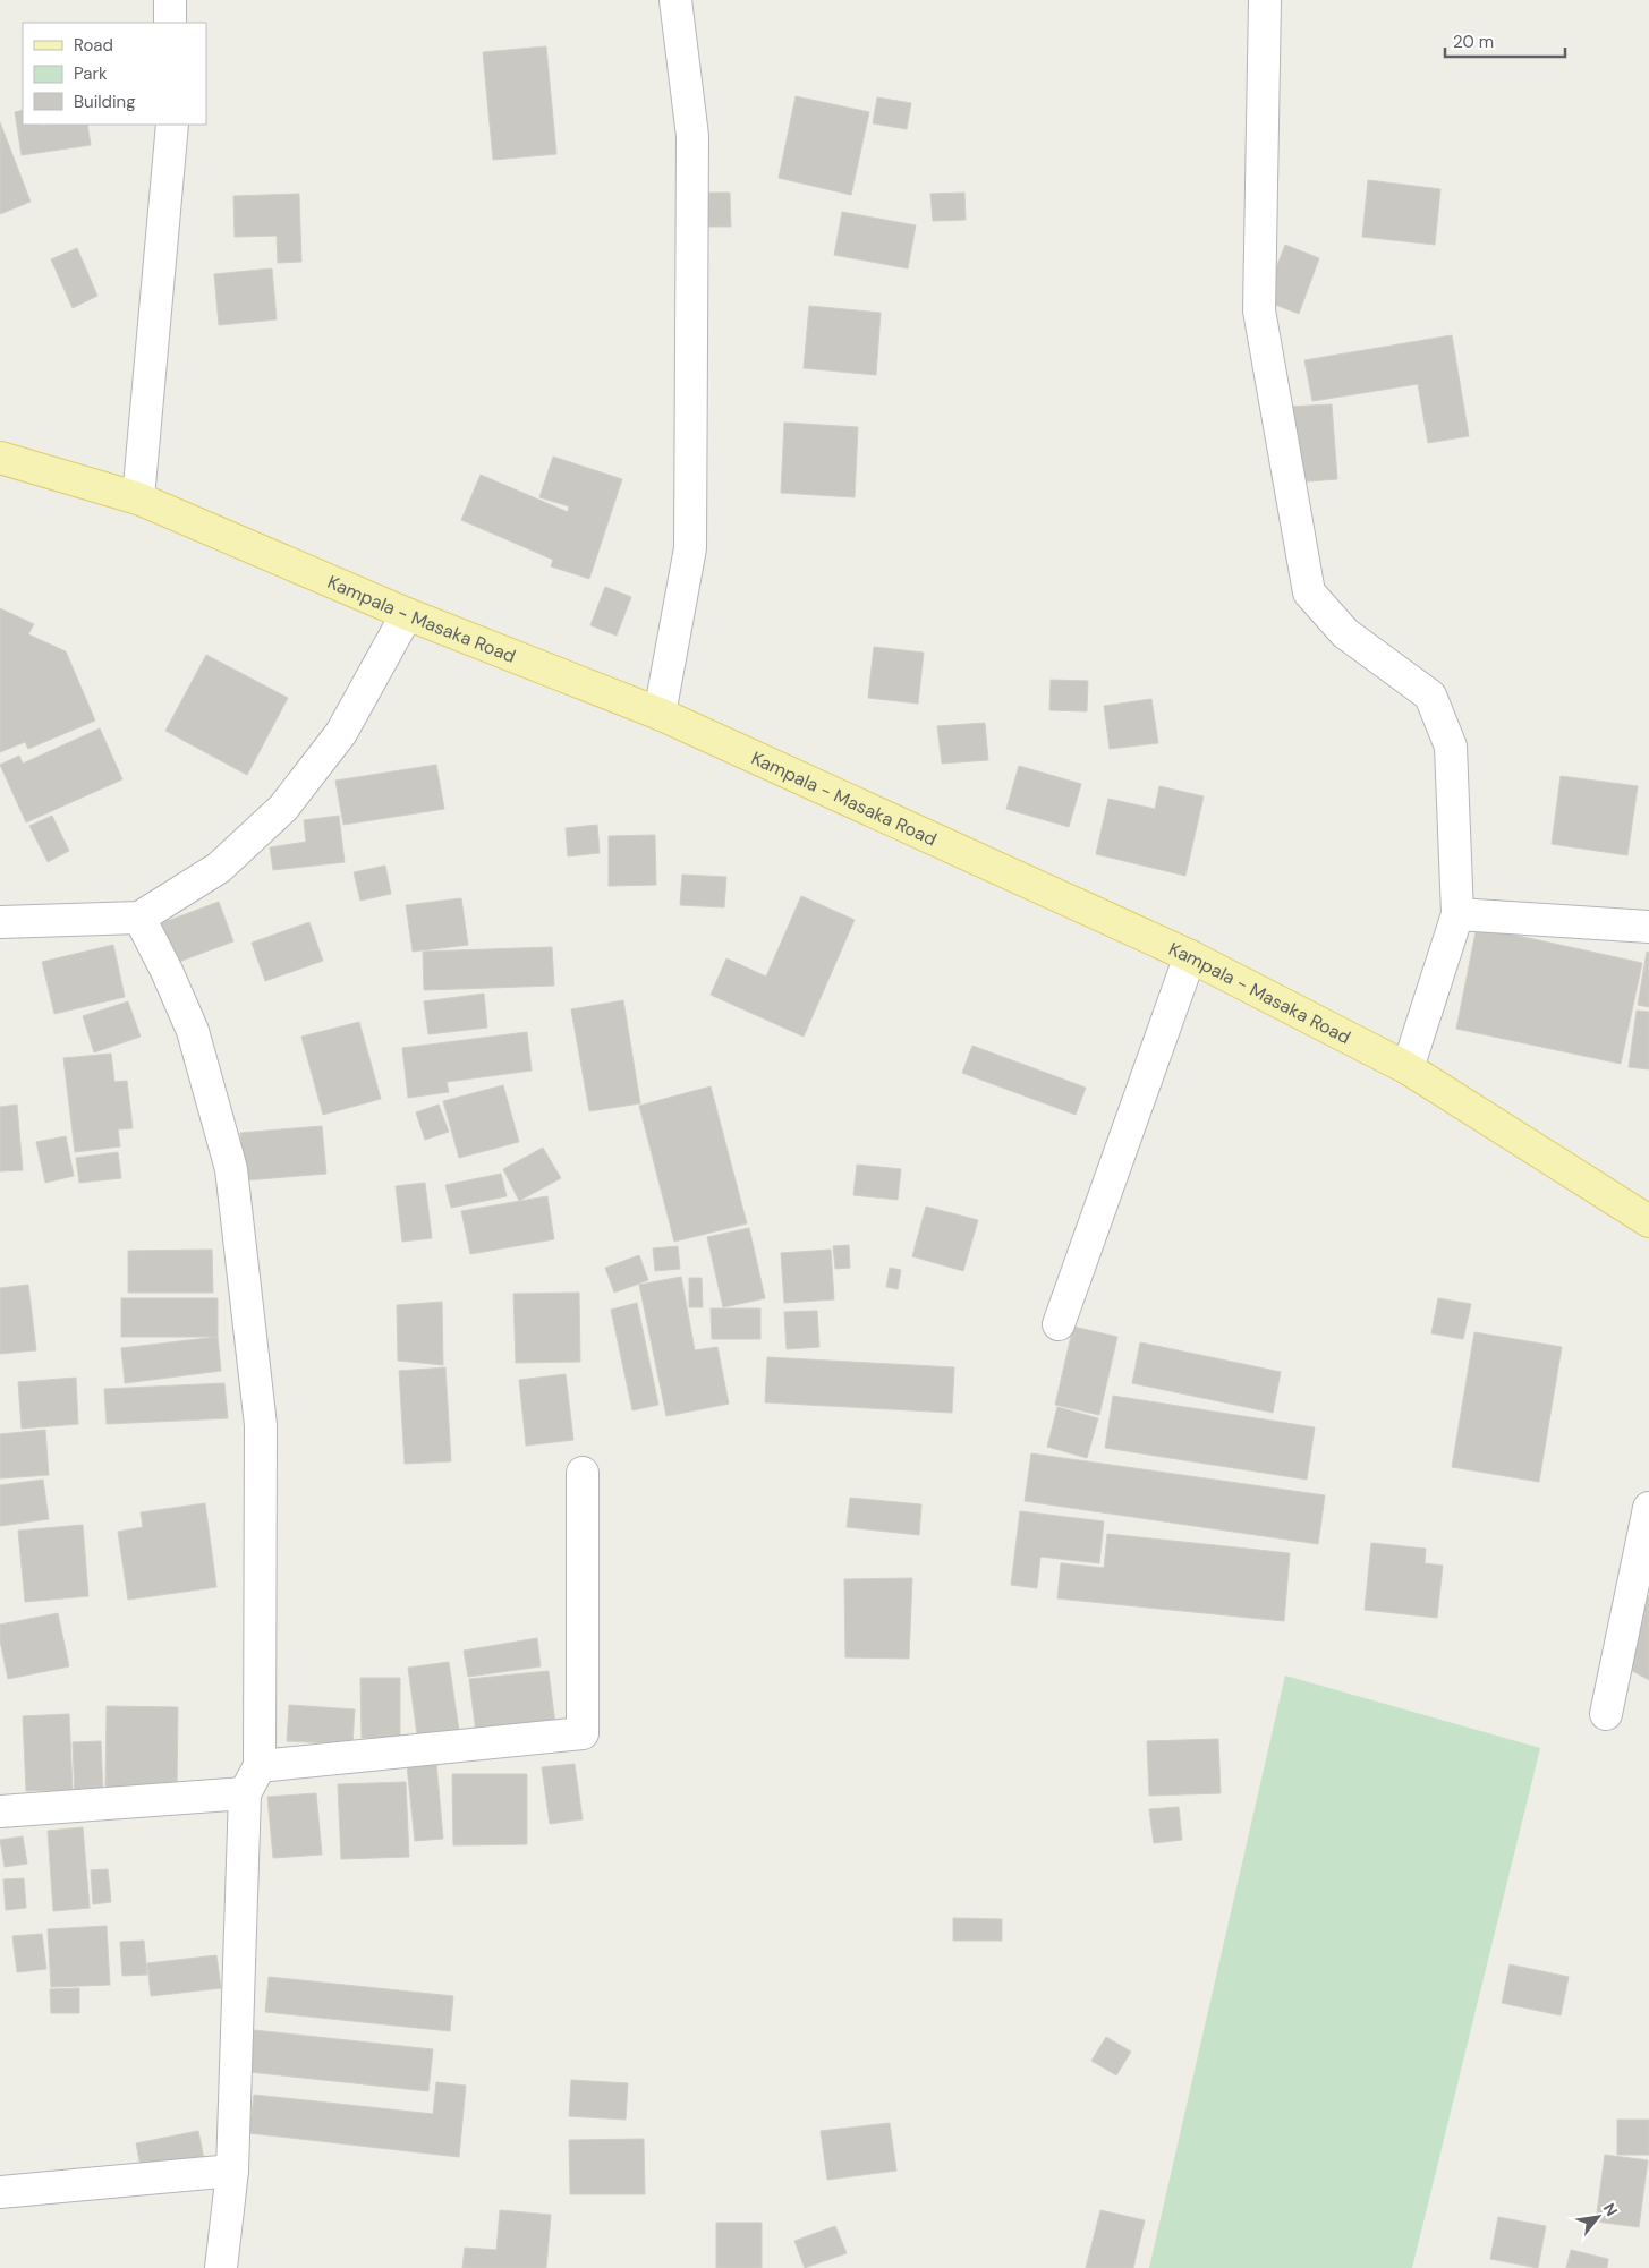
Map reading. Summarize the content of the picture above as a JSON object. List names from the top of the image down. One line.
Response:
{"streets":{"main road":["Kampala - Masaka Road"]},"legend":["Road","Park","Building"],"scale_bar":"20 m","north":"top right"}
